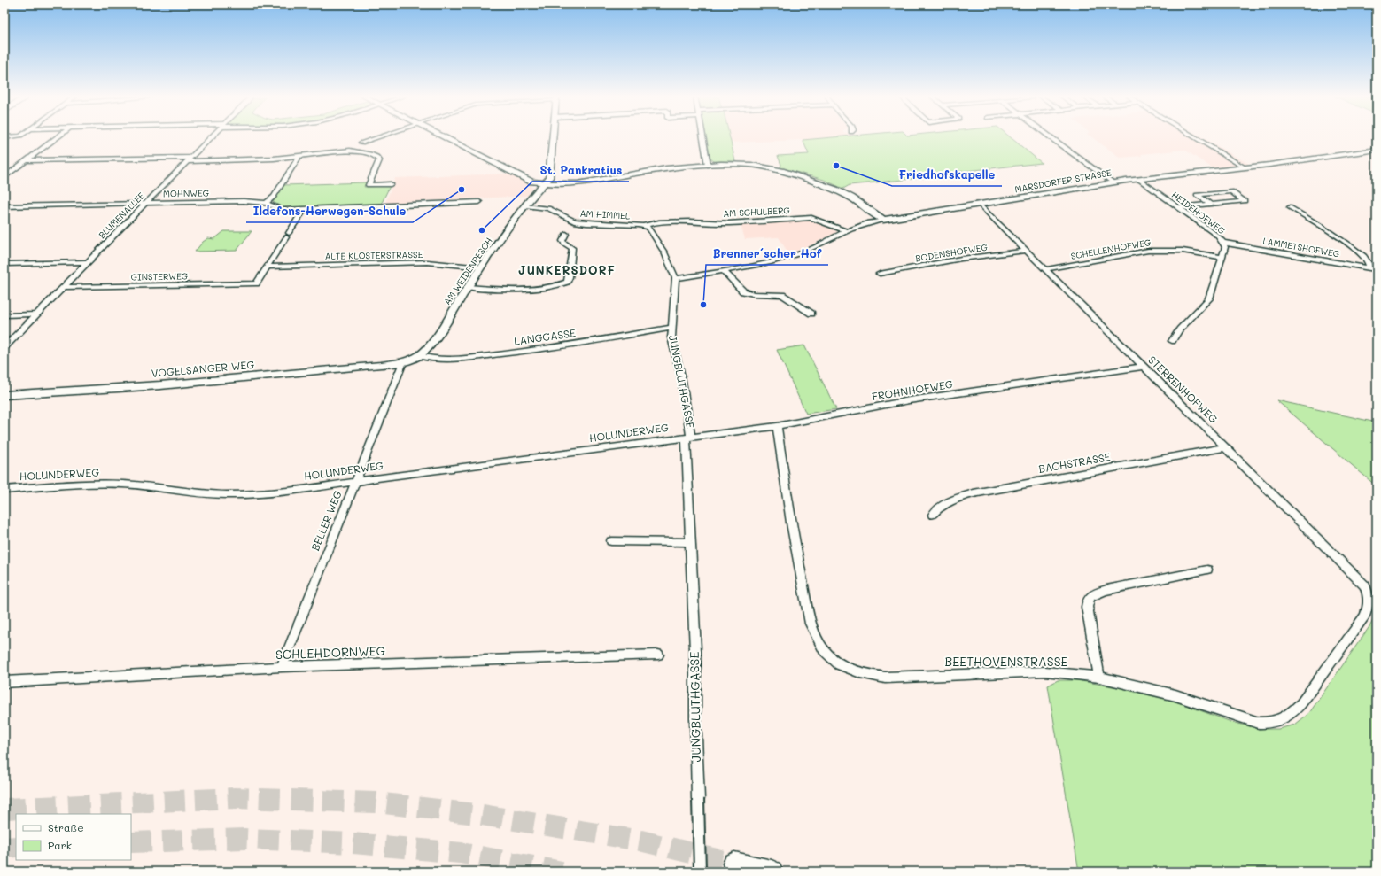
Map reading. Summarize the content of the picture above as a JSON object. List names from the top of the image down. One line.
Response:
{"streets":{"street":["MARSDORFER STRASSE","MOHNWEG","AM SCHULBERG","HEIDEHOFWEG","AM HIMMEL","BLUMENALLEE","LAMMETSHOFWEG","SCHELLENHOFWEG","BODENSHOFWEG","ALTE KLOSTERSTRASSE","AM WEIDENPESCH","GINSTERWEG","LANGGASSE","VOGELSANGER WEG","JUNGBLUTHGASSE","STERRENHOFWEG","FROHNHOFWEG","HOLUNDERWEG","BACHSTRASSE","BELLER WEG","SCHLEHDORNWEG","BEETHOVENSTRASSE"]},"crossings":[["MARSDORFER STRASSE","AM SCHULBERG"],["MARSDORFER STRASSE","HEIDEHOFWEG"],["MARSDORFER STRASSE","JUNGBLUTHGASSE"],["MARSDORFER STRASSE","STERRENHOFWEG"],["MOHNWEG","BLUMENALLEE"],["AM SCHULBERG","AM HIMMEL"],["HEIDEHOFWEG","LAMMETSHOFWEG"],["HEIDEHOFWEG","SCHELLENHOFWEG"],["AM HIMMEL","AM WEIDENPESCH"],["BLUMENALLEE","GINSTERWEG"],["SCHELLENHOFWEG","STERRENHOFWEG"],["BODENSHOFWEG","STERRENHOFWEG"],["ALTE KLOSTERSTRASSE","AM WEIDENPESCH"],["ALTE KLOSTERSTRASSE","GINSTERWEG"],["AM WEIDENPESCH","LANGGASSE"],["AM WEIDENPESCH","VOGELSANGER WEG"],["AM WEIDENPESCH","BELLER WEG"],["LANGGASSE","JUNGBLUTHGASSE"],["VOGELSANGER WEG","BELLER WEG"],["JUNGBLUTHGASSE","FROHNHOFWEG"],["JUNGBLUTHGASSE","HOLUNDERWEG"],["STERRENHOFWEG","FROHNHOFWEG"],["STERRENHOFWEG","BACHSTRASSE"],["STERRENHOFWEG","BEETHOVENSTRASSE"],["FROHNHOFWEG","HOLUNDERWEG"],["FROHNHOFWEG","BEETHOVENSTRASSE"],["HOLUNDERWEG","BELLER WEG"],["BELLER WEG","SCHLEHDORNWEG"]],"districts":["JUNKERSDORF"],"places":["Friedhofskapelle","Ildefons-Herwegen-Schule","St. Pankratius","Brenner´scher Hof"],"legend":["Straße","Park"]}
